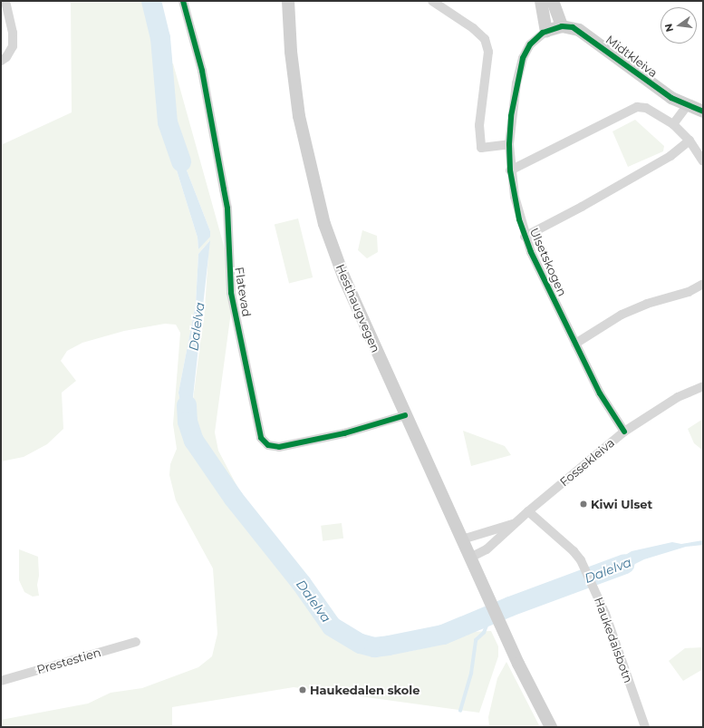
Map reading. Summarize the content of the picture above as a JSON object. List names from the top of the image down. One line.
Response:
{"streets":{"main road":["Midtkleiva","Hesthaugvegen"],"street":["Ulsetskogen","Flatevad","Fossekleiva","Haukedalsbotn","Prestestien"]},"crossings":[["Midtkleiva","Ulsetskogen"],["Ulsetskogen","Fossekleiva"],["Flatevad","Hesthaugvegen"],["Hesthaugvegen","Fossekleiva"],["Fossekleiva","Haukedalsbotn"]],"water":["Dalelva"],"places":["Kiwi Ulset","Haukedalen skole"],"north":"left"}
